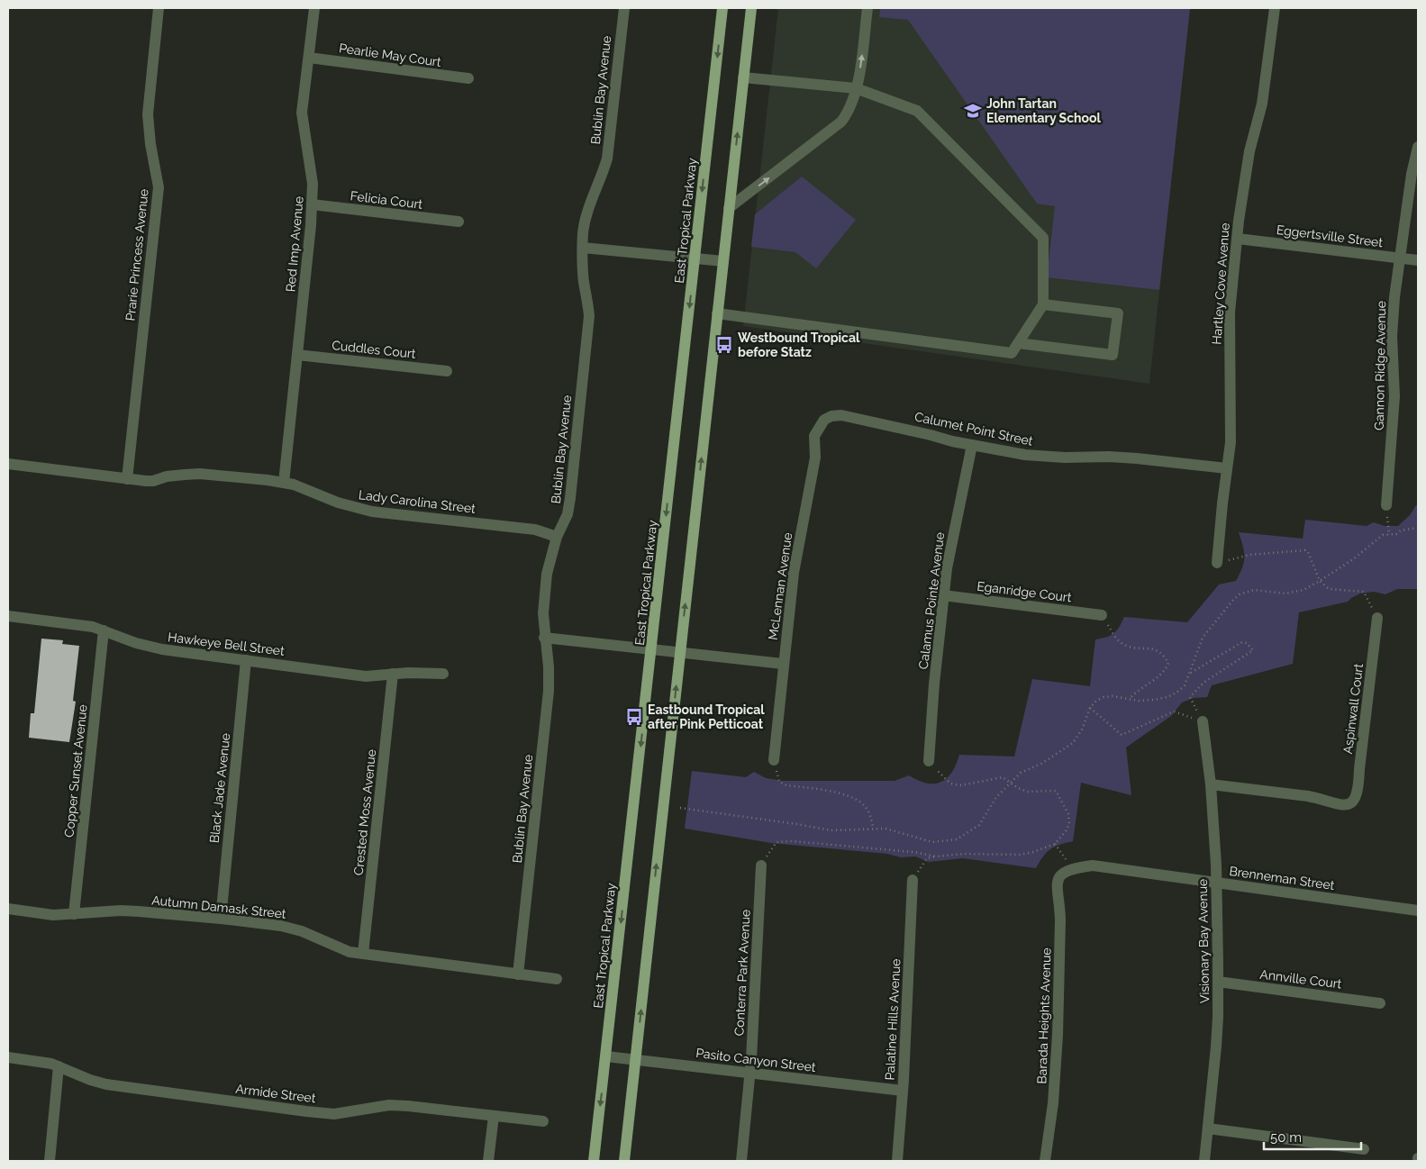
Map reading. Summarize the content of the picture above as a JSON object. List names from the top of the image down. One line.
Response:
{"streets":{"main road":["East Tropical Parkway"],"street":["Pearlie May Court","Bublin Bay Avenue","Felicia Court","Eggertsville Street","Red Imp Avenue","Prarie Princess Avenue","Hartley Cove Avenue","Cuddles Court","Gannon Ridge Avenue","Calumet Point Street","Lady Carolina Street","McLennan Avenue","Eganridge Court","Calamus Pointe Avenue","Hawkeye Bell Street","Aspinwall Court","Copper Sunset Avenue","Black Jade Avenue","Crested Moss Avenue","Brenneman Street","Autumn Damask Street","Visionary Bay Avenue","Conterra Park Avenue","Annville Court","Barada Heights Avenue","Palatine Hills Avenue","Pasito Canyon Street","Armide Street"]},"crossings":[["Pearlie May Court","Red Imp Avenue"],["Bublin Bay Avenue","Lady Carolina Street"],["Bublin Bay Avenue","Autumn Damask Street"],["Felicia Court","Red Imp Avenue"],["East Tropical Parkway","Pasito Canyon Street"],["Eggertsville Street","Hartley Cove Avenue"],["Eggertsville Street","Gannon Ridge Avenue"],["Red Imp Avenue","Cuddles Court"],["Red Imp Avenue","Lady Carolina Street"],["Prarie Princess Avenue","Lady Carolina Street"],["Hartley Cove Avenue","Calumet Point Street"],["Calumet Point Street","McLennan Avenue"],["Calumet Point Street","Calamus Pointe Avenue"],["Eganridge Court","Calamus Pointe Avenue"],["Hawkeye Bell Street","Copper Sunset Avenue"],["Hawkeye Bell Street","Black Jade Avenue"],["Hawkeye Bell Street","Crested Moss Avenue"],["Aspinwall Court","Visionary Bay Avenue"],["Copper Sunset Avenue","Autumn Damask Street"],["Black Jade Avenue","Autumn Damask Street"],["Crested Moss Avenue","Autumn Damask Street"],["Brenneman Street","Visionary Bay Avenue"],["Brenneman Street","Barada Heights Avenue"],["Visionary Bay Avenue","Annville Court"],["Conterra Park Avenue","Pasito Canyon Street"],["Palatine Hills Avenue","Pasito Canyon Street"]],"places":{"school or university":["John Tartan Elementary School"],"bus stop":["Westbound Tropical before Statz","Eastbound Tropical after Pink Petticoat"]},"scale_bar":"50 m"}
